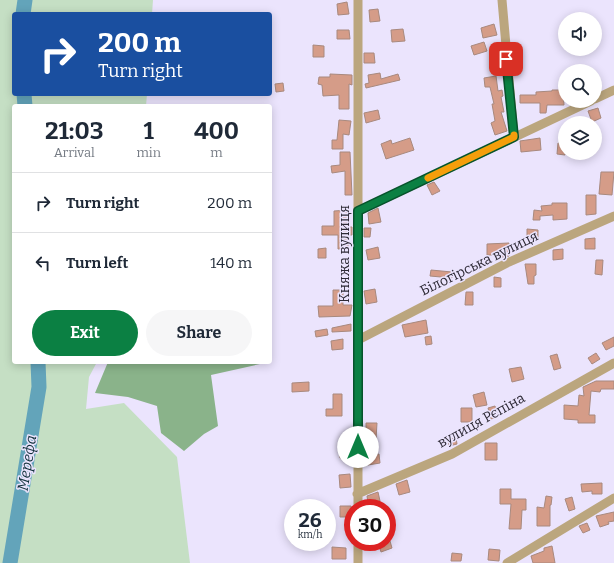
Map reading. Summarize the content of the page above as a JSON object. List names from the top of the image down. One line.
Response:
{"streets":{"street":["Княжа вулиця","Білогірська вулиця","вулиця Рєпіна"]},"crossings":[["Княжа вулиця","Білогірська вулиця"],["Княжа вулиця","вулиця Рєпіна"]],"water":["Мерефа"],"page":{"turn":["200 m","Turn right"],"eta":["21:03","Arrival","1","min","400","m"],"list":[{"name":"Turn right","value":"200 m"},{"name":"Turn left","value":"140 m"}],"buttons":["Exit","Share"],"speed":"26 km/h","limit":"30"}}
